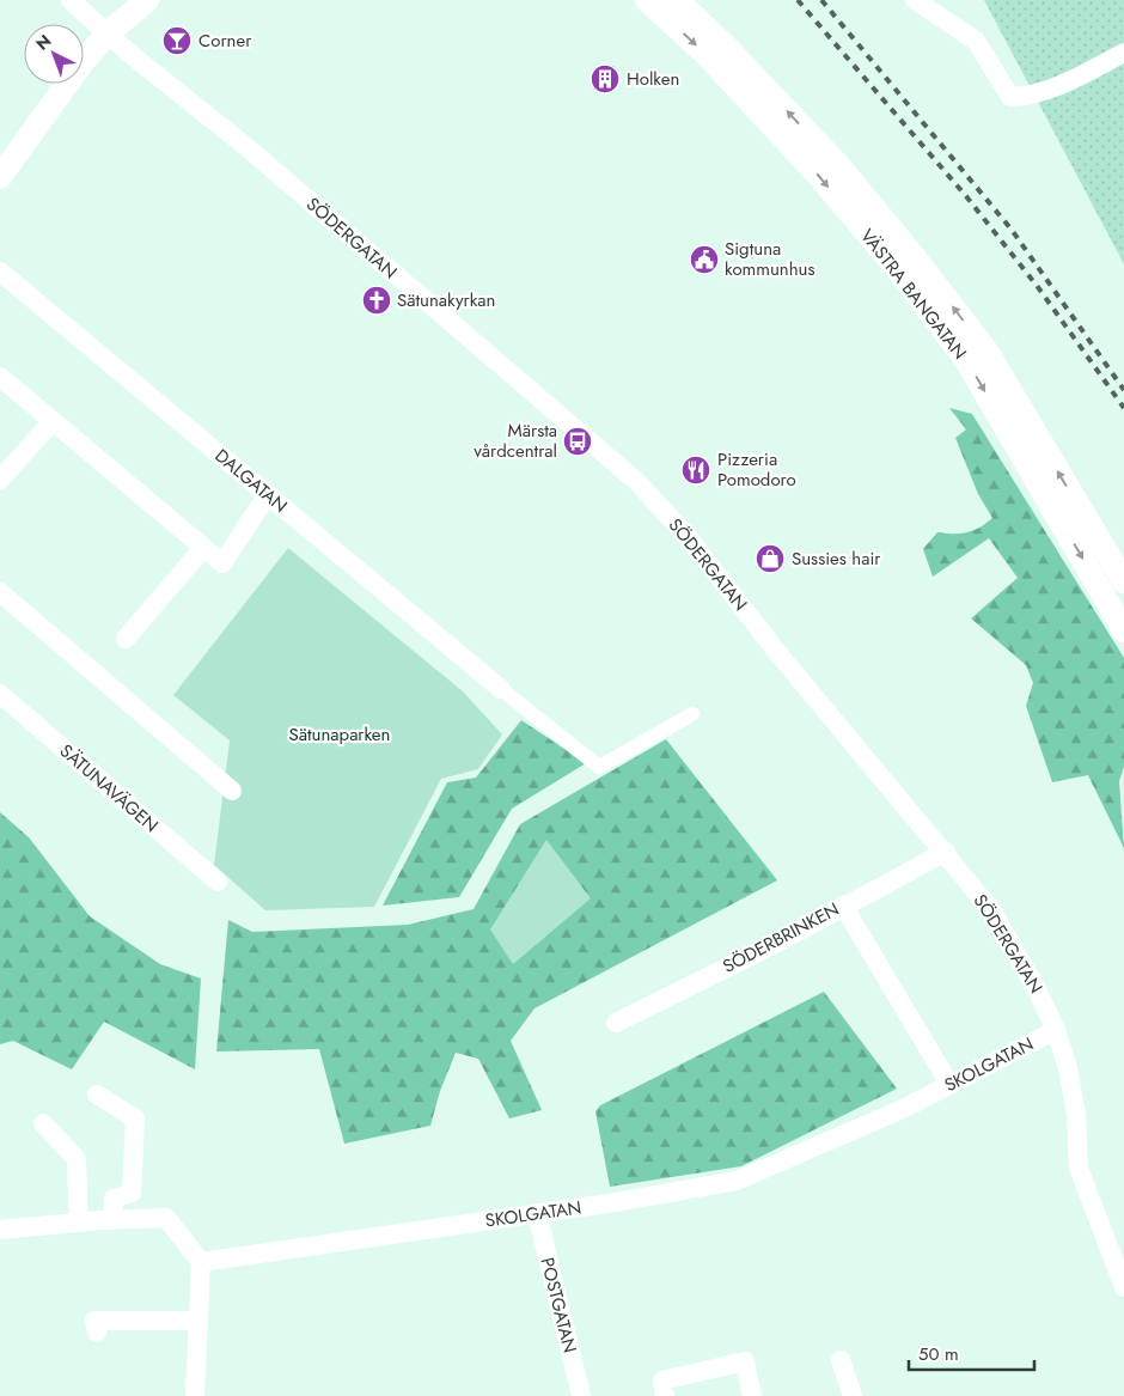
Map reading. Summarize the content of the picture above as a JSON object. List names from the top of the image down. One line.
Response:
{"streets":{"street":["SÖDERGATAN","VÄSTRA BANGATAN","DALGATAN","SÄTUNAVÄGEN","SÖDERBRINKEN","SKOLGATAN","POSTGATAN"]},"crossings":[["SÖDERGATAN","SÖDERBRINKEN"],["SÖDERGATAN","SKOLGATAN"],["SKOLGATAN","POSTGATAN"]],"parks":["Sätunaparken"],"places":{"bar":["Corner"],"building":["Holken"],"public building":["Sigtuna kommunhus"],"church":["Sätunakyrkan"],"bus stop":["Märsta vårdcentral"],"restaurant":["Pizzeria Pomodoro"],"shop":["Sussies hair"]},"scale_bar":"50 m","north":"top left"}
